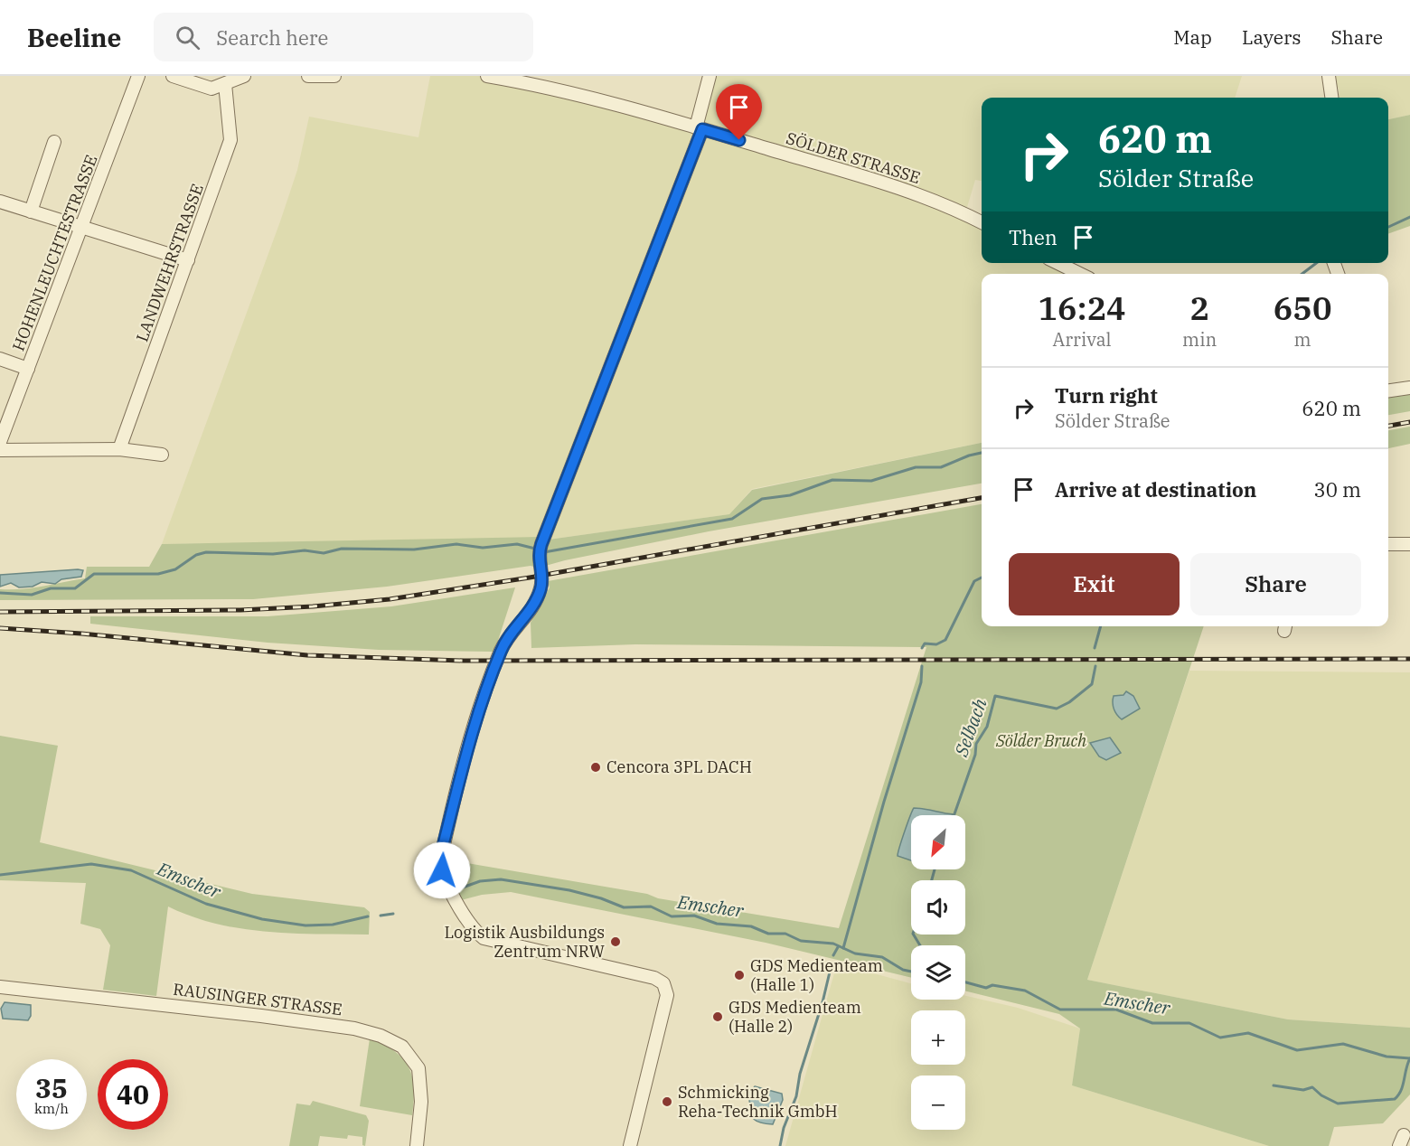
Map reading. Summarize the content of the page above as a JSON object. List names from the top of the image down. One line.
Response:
{"streets":{"street":["SÖLDER STRASSE","HOHENLEUCHTESTRASSE","LANDWEHRSTRASSE","RAUSINGER STRASSE"]},"water":["Selbach","Emscher"],"parks":["Sölder Bruch"],"places":["Cencora 3PL DACH","Logistik Ausbildungs Zentrum NRW","GDS Medienteam (Halle 1)","GDS Medienteam (Halle 2)","Schmicking Reha-Technik GmbH"],"north":"bottom left","page":{"header":"Beeline","search":"Search here","nav":["Map","Layers","Share"],"turn":["620 m","Sölder Straße"],"then":"Then","eta":["16:24","Arrival","2","min","650","m"],"list":[{"name":"Turn right","note":"Sölder Straße","value":"620 m"},{"name":"Arrive at destination","value":"30 m"}],"buttons":["Exit","Share"],"map_buttons":["+","−"],"speed":"35 km/h","limit":"40"}}
